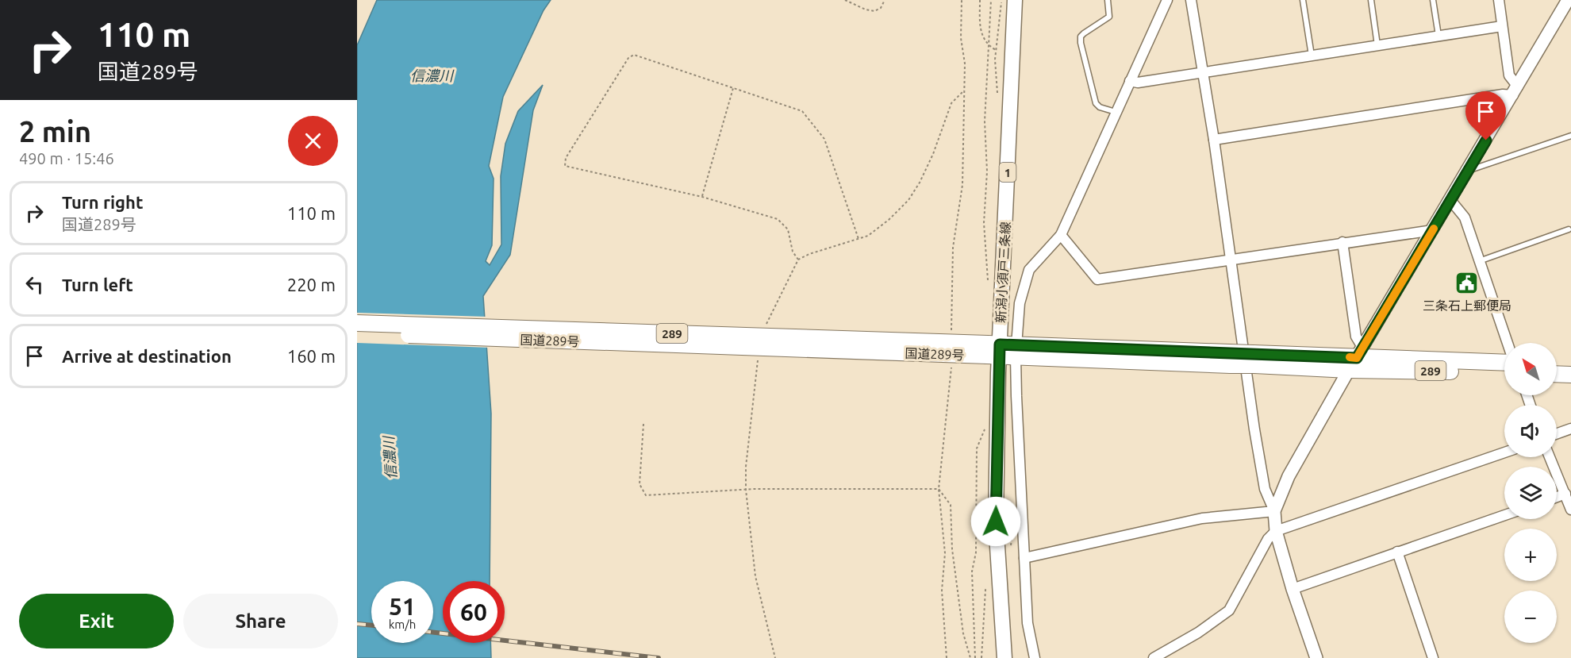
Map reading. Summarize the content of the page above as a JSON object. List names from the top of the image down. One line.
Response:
{"streets":{"highway":["289","国道289号"],"main road":["1","新潟小須戸三条線"]},"crossings":[["新潟小須戸三条線","国道289号"]],"water":["信濃川"],"places":{"public building":["三条石上郵便局"]},"north":"top left","page":{"turn":["110 m","国道289号"],"heading":["2 min","490 m · 15:46"],"list":[{"name":"Turn right","note":"国道289号","value":"110 m"},{"name":"Turn left","value":"220 m"},{"name":"Arrive at destination","value":"160 m"}],"map_buttons":["+","−"],"speed":"51 km/h","limit":"60","buttons":["Exit","Share"]}}
